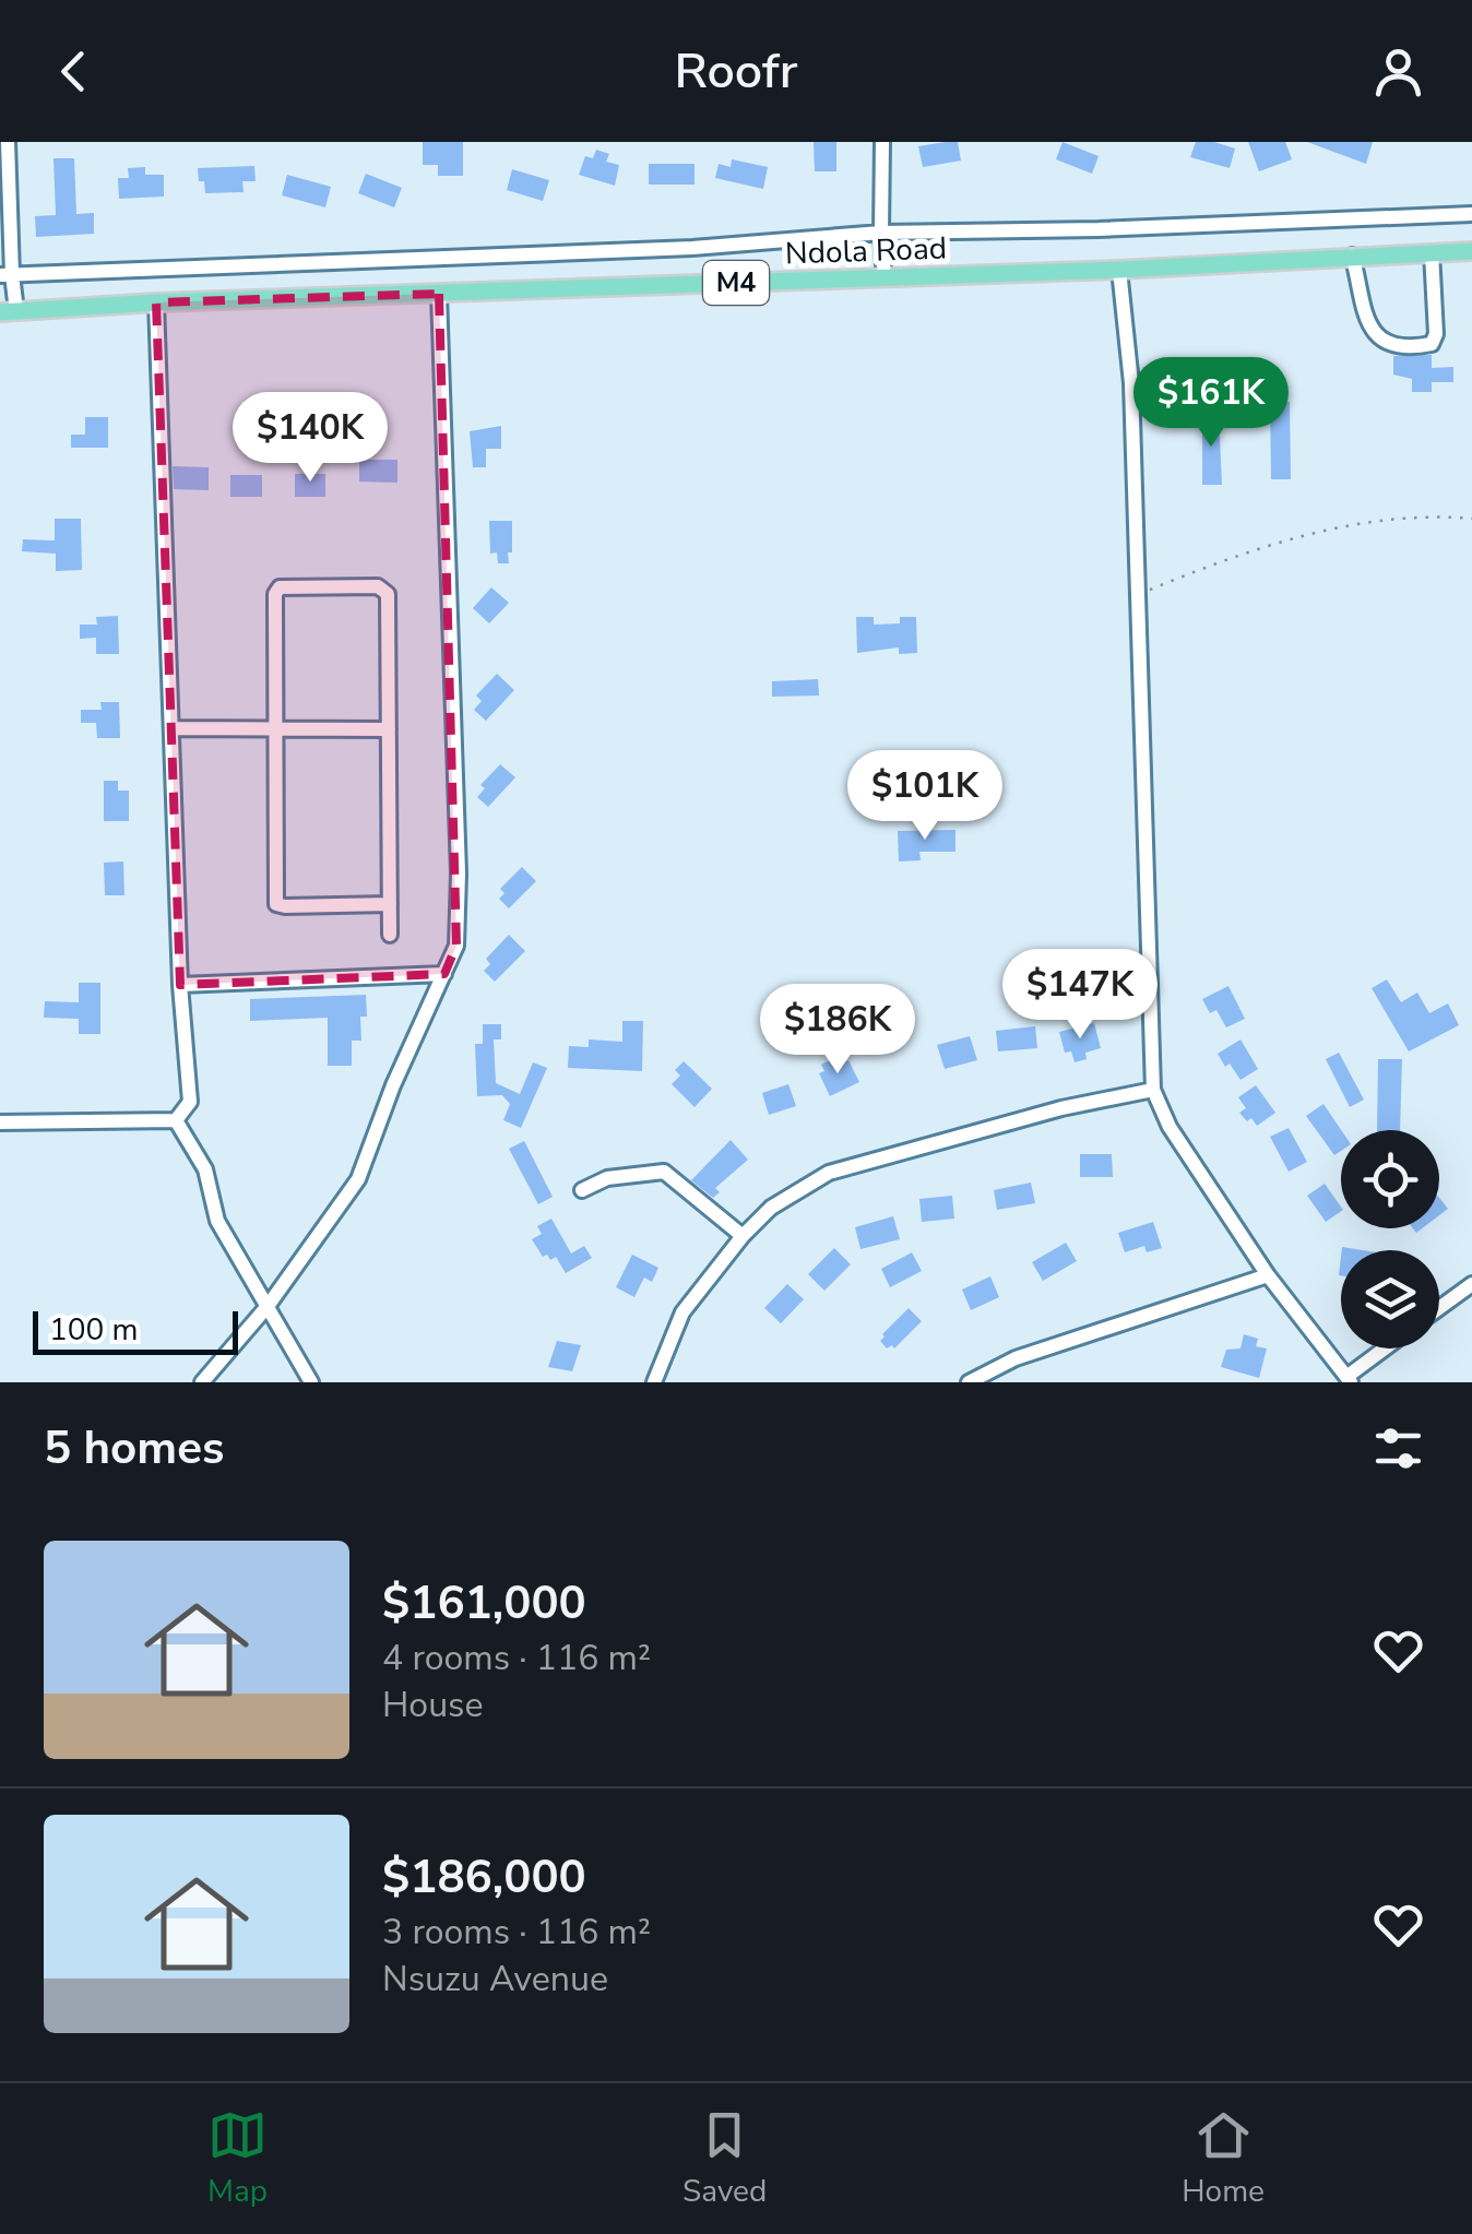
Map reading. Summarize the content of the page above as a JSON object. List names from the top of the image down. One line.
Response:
{"streets":{"main road":["Ndola Road","M4"]},"scale_bar":"100 m","page":{"header":"Roofr","price":["$161K","$140K","$101K","$147K","$186K"],"scale":"100 m","heading":"5 homes","list":[{"name":"$161,000","note":"4 rooms · 116 m² · House"},{"name":"$186,000","note":"3 rooms · 116 m² · Nsuzu Avenue"}],"tabs":["Map","Saved","Home"]}}
